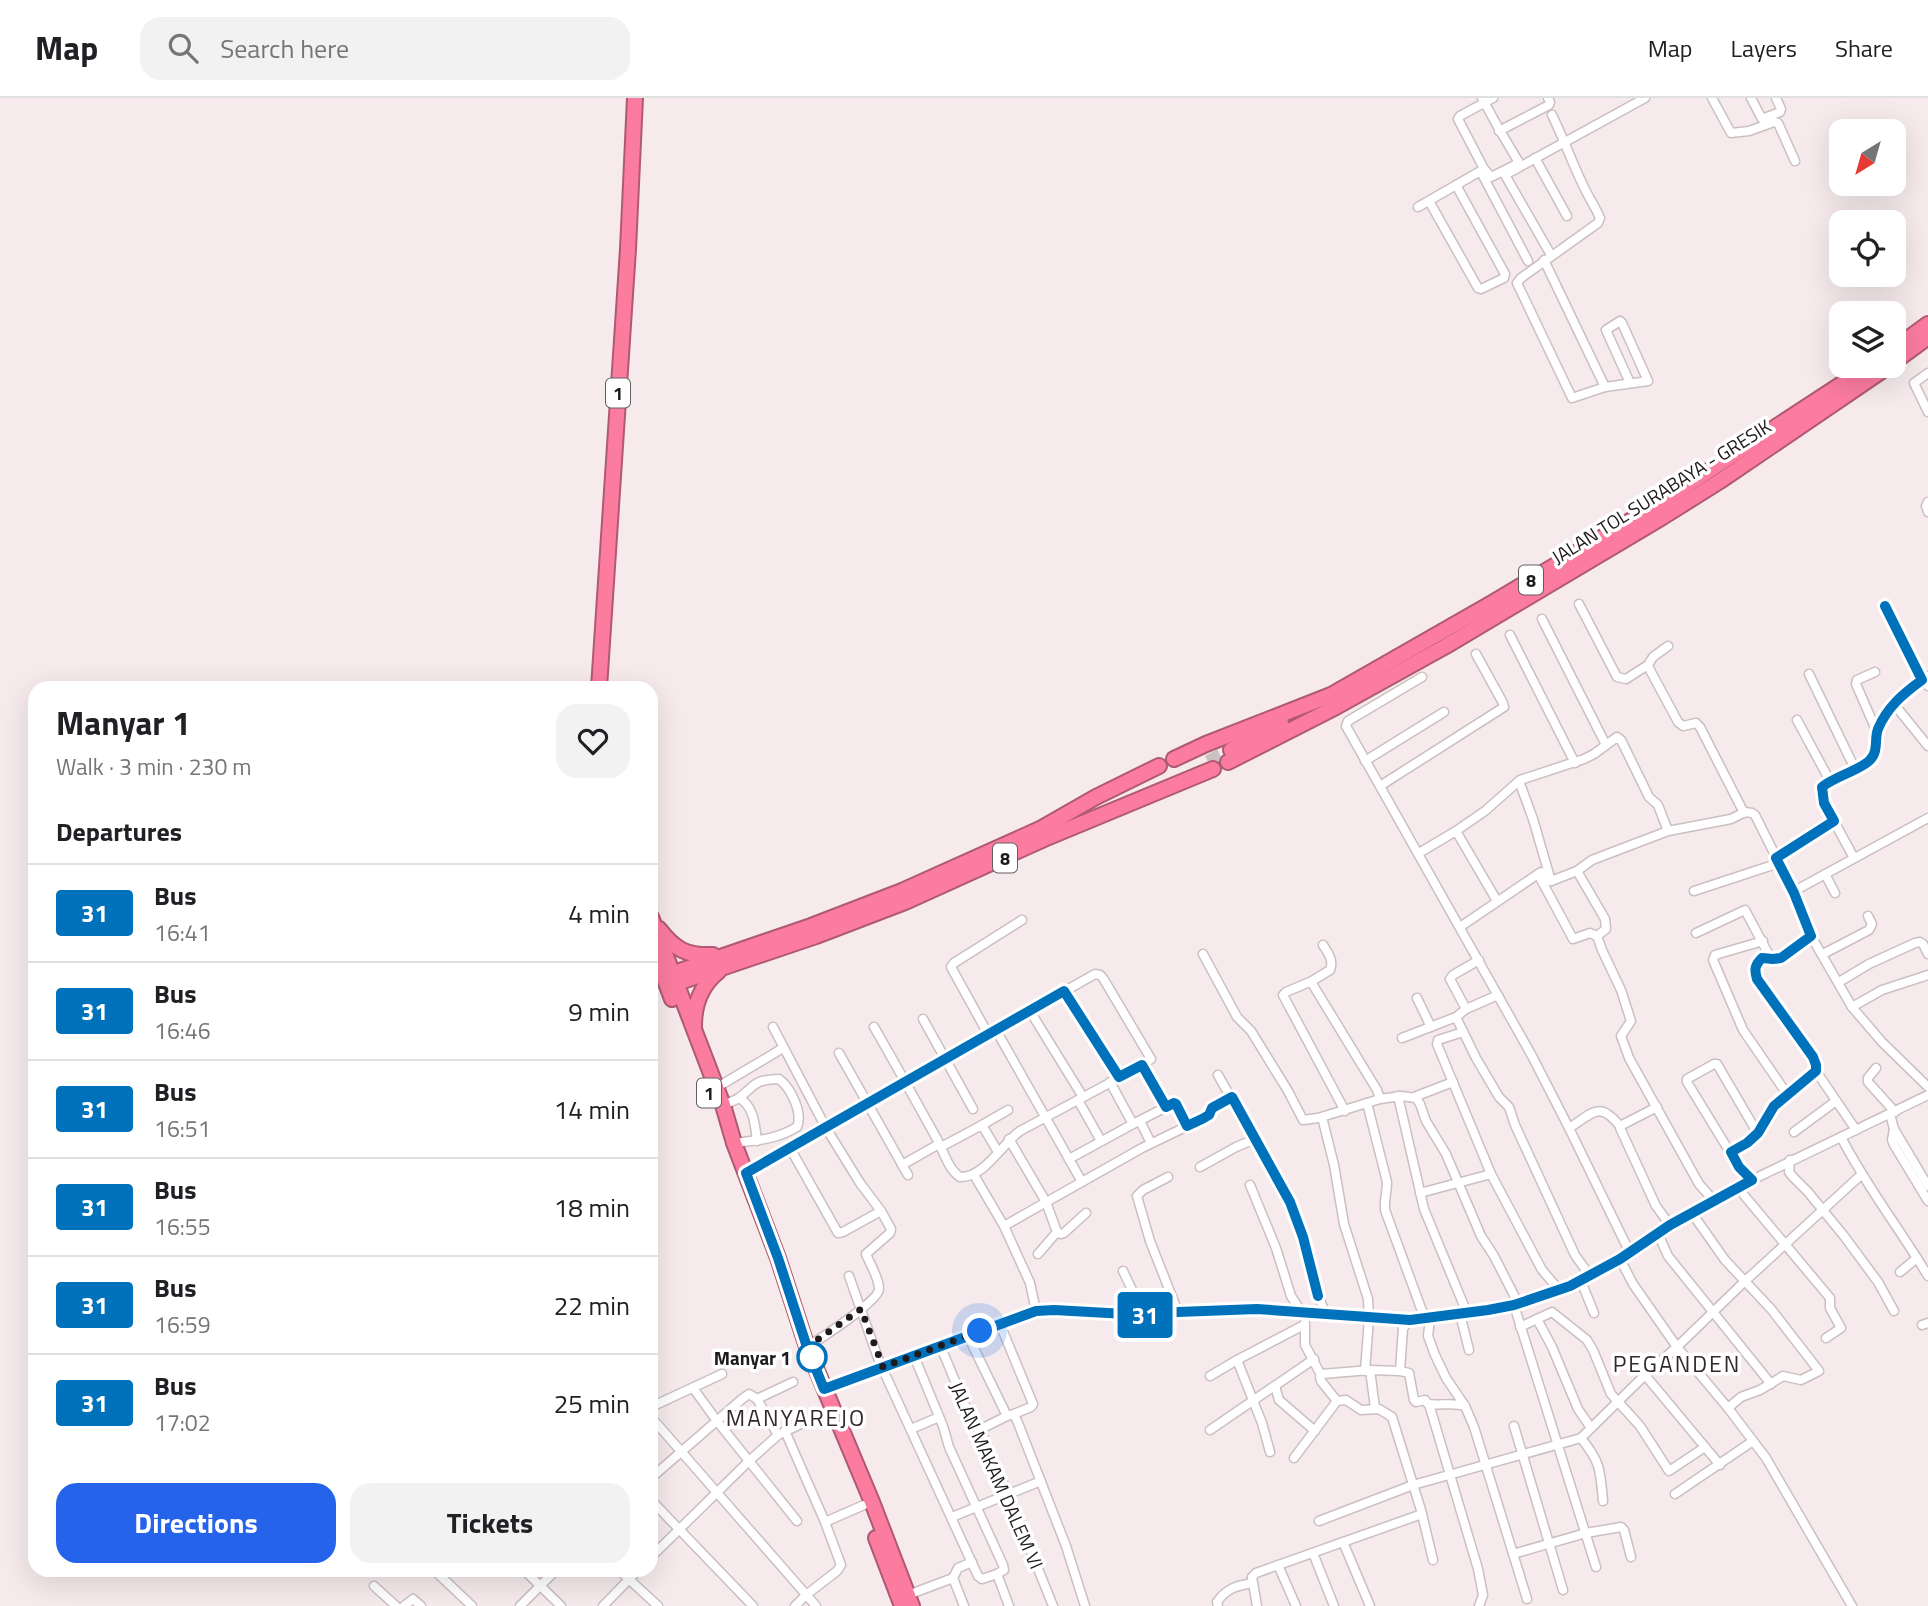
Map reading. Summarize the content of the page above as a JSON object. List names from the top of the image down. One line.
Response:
{"streets":{"highway":["1","JALAN TOL SURABAYA - GRESIK","8"],"street":["JALAN MAKAM DALEM VI"]},"crossings":[["1","8"]],"districts":["PEGANDEN","MANYAREJO"],"places":["Manyar 1"],"lines":["bus line 31"],"north":"bottom left","page":{"header":"Map","search":"Search here","nav":["Map","Layers","Share"],"on_map":"31","heading":[["Manyar 1","Walk · 3 min · 230 m"],"Departures"],"list":[{"mark":"31","name":"Bus","note":"16:41","value":"4 min"},{"mark":"31","name":"Bus","note":"16:46","value":"9 min"},{"mark":"31","name":"Bus","note":"16:51","value":"14 min"},{"mark":"31","name":"Bus","note":"16:55","value":"18 min"},{"mark":"31","name":"Bus","note":"16:59","value":"22 min"},{"mark":"31","name":"Bus","note":"17:02","value":"25 min"}],"buttons":["Directions","Tickets"]}}
